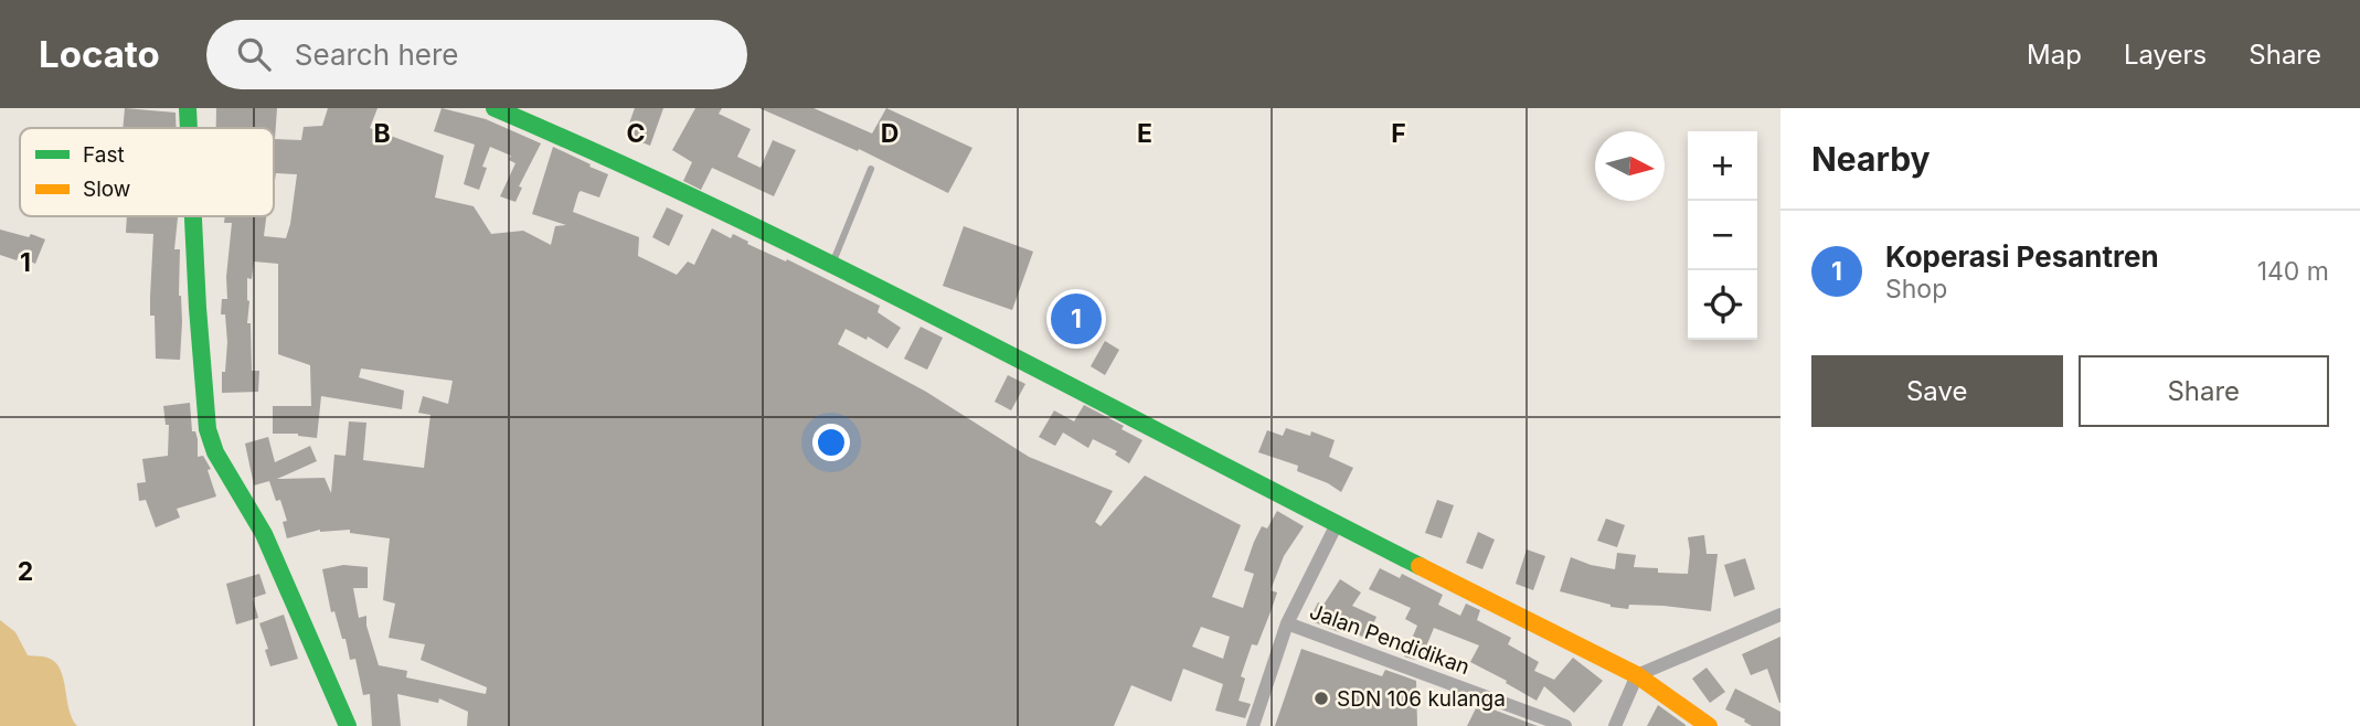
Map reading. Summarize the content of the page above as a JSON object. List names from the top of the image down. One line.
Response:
{"streets":{"street":["Jalan Pendidikan"]},"places":["SDN 106 kulanga"],"legend":["Fast","Slow"],"north":"right","page":{"header":"Locato","search":"Search here","nav":["Map","Layers","Share"],"heading":"Nearby","map_buttons":["+","−"],"list":[{"mark":"1","name":"Koperasi Pesantren","note":"Shop","value":"140 m"}],"pins":"1","buttons":["Save","Share"]},"grid":{"columns":["B","C","D","E","F"],"rows":["1","2"]}}
